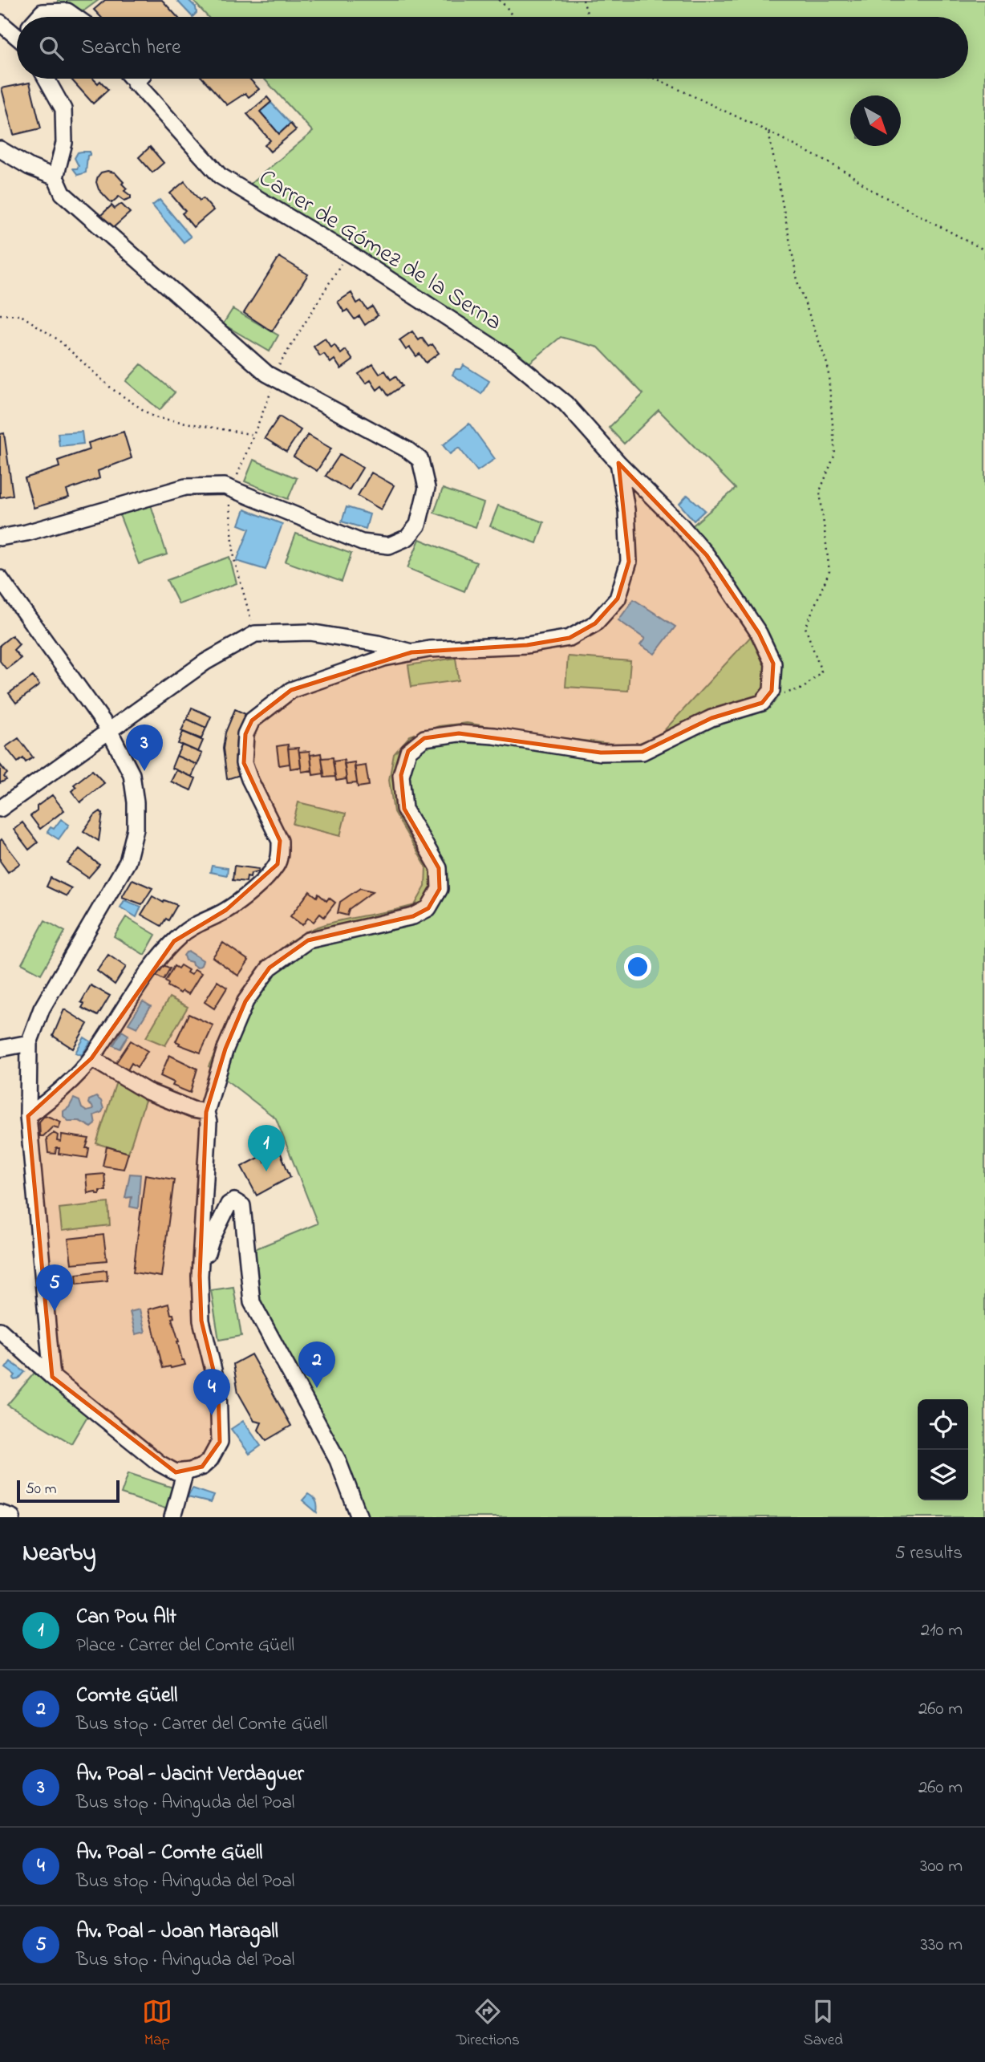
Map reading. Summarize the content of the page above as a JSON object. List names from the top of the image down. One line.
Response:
{"streets":{"street":["Carrer de Gómez de la Serna"]},"scale_bar":"50 m","north":"bottom right","page":{"search":"Search here","pins":["3","1","5","2","4"],"scale":"50 m","heading":["Nearby","5 results"],"list":[{"mark":"1","name":"Can Pou Alt","note":"Place · Carrer del Comte Güell","value":"210 m"},{"mark":"2","name":"Comte Güell","note":"Bus stop · Carrer del Comte Güell","value":"260 m"},{"mark":"3","name":"Av. Poal - Jacint Verdaguer","note":"Bus stop · Avinguda del Poal","value":"260 m"},{"mark":"4","name":"Av. Poal - Comte Güell","note":"Bus stop · Avinguda del Poal","value":"300 m"},{"mark":"5","name":"Av. Poal - Joan Maragall","note":"Bus stop · Avinguda del Poal","value":"330 m"}],"nav":["Map","Directions","Saved"]}}
